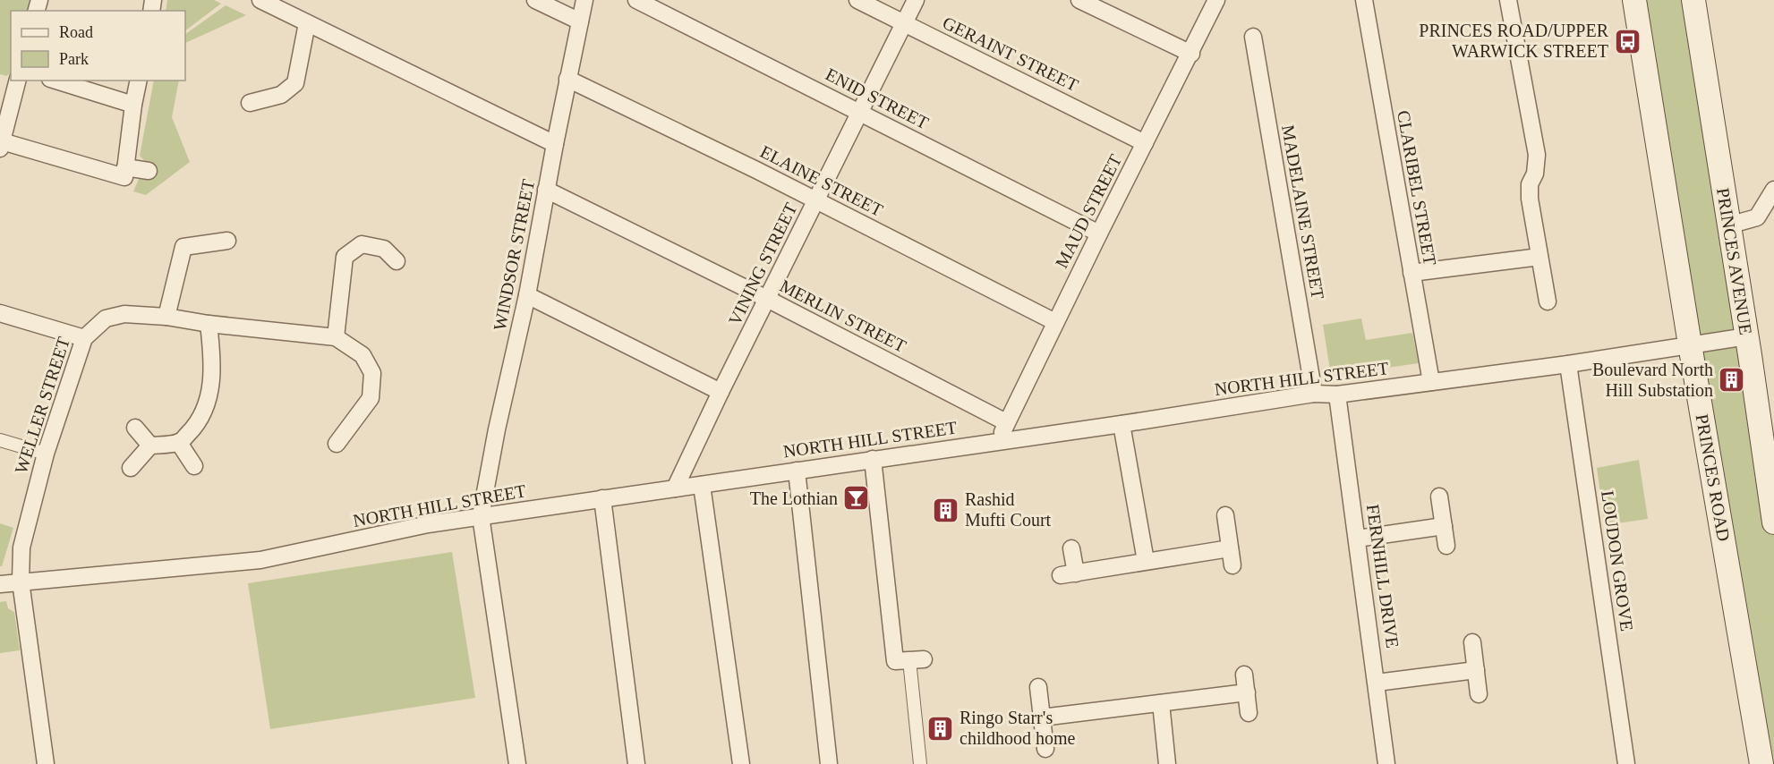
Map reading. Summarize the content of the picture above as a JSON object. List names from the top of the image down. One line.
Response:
{"streets":{"main road":["PRINCES AVENUE","PRINCES ROAD"],"street":["GERAINT STREET","ENID STREET","ELAINE STREET","CLARIBEL STREET","MAUD STREET","MADELAINE STREET","WINDSOR STREET","VINING STREET","MERLIN STREET","NORTH HILL STREET","WELLER STREET","LOUDON GROVE","FERNHILL DRIVE"]},"crossings":[["GERAINT STREET","MAUD STREET"],["GERAINT STREET","VINING STREET"],["ENID STREET","MAUD STREET"],["ENID STREET","VINING STREET"],["ELAINE STREET","MAUD STREET"],["ELAINE STREET","WINDSOR STREET"],["ELAINE STREET","VINING STREET"],["CLARIBEL STREET","NORTH HILL STREET"],["MAUD STREET","MERLIN STREET"],["MAUD STREET","NORTH HILL STREET"],["MADELAINE STREET","NORTH HILL STREET"],["WINDSOR STREET","MERLIN STREET"],["WINDSOR STREET","NORTH HILL STREET"],["PRINCES AVENUE","NORTH HILL STREET"],["VINING STREET","MERLIN STREET"],["VINING STREET","NORTH HILL STREET"],["NORTH HILL STREET","WELLER STREET"],["NORTH HILL STREET","PRINCES ROAD"],["NORTH HILL STREET","LOUDON GROVE"],["NORTH HILL STREET","FERNHILL DRIVE"]],"places":{"bus stop":["PRINCES ROAD/UPPER WARWICK STREET"],"building":["Boulevard North Hill Substation","Rashid Mufti Court","Ringo Starr's childhood home"],"bar":["The Lothian"]},"legend":["Road","Park"]}
